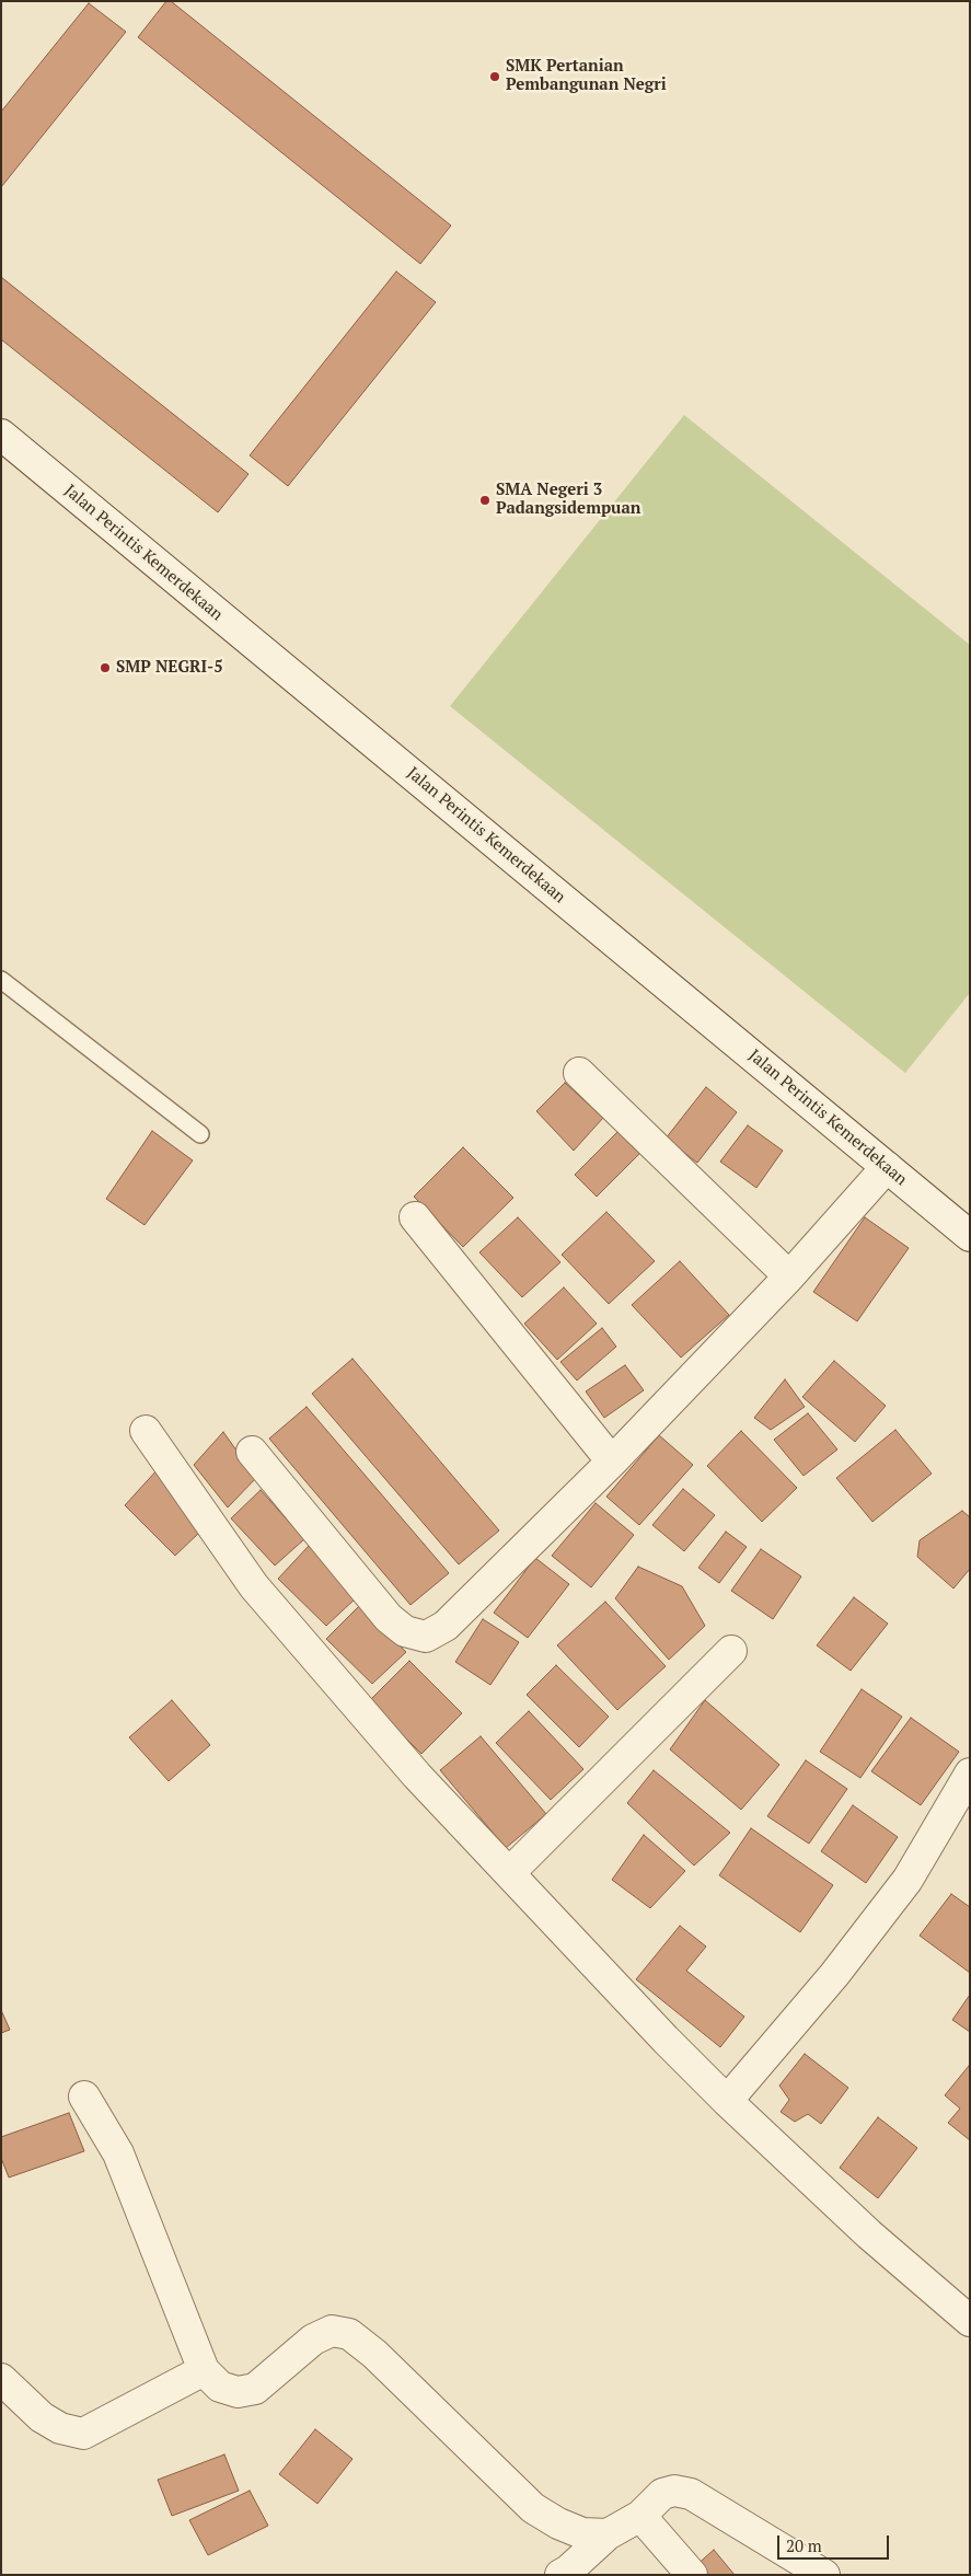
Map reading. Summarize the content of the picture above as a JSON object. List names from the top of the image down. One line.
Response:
{"streets":{"street":["Jalan Perintis Kemerdekaan"]},"places":["SMK Pertanian Pembangunan Negri","SMA Negeri 3 Padangsidempuan","SMP NEGRI-5"],"scale_bar":"20 m"}
